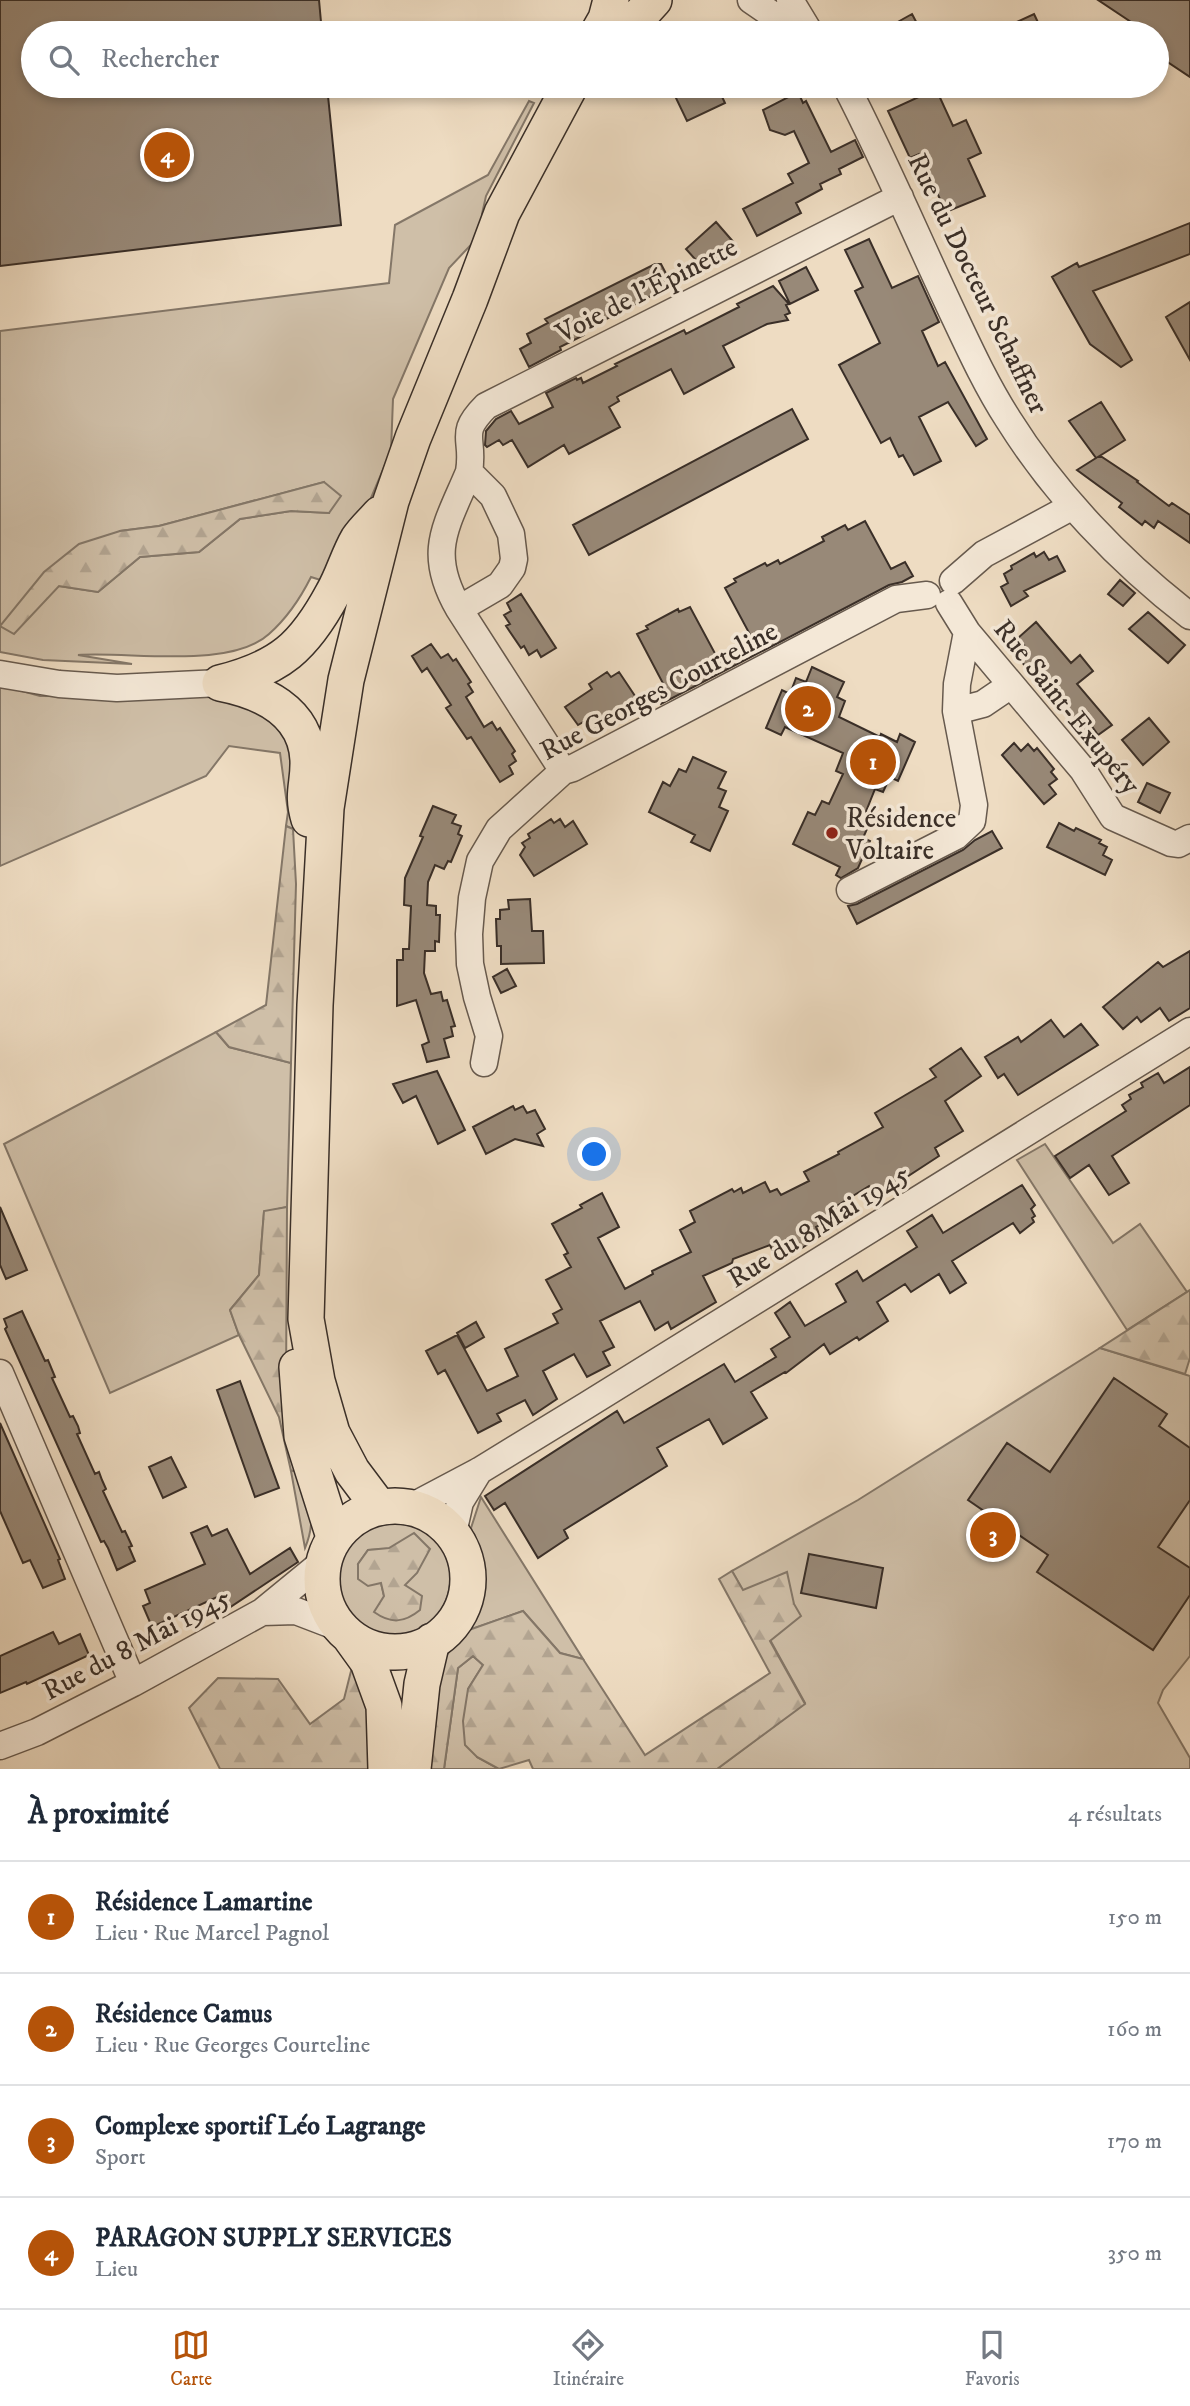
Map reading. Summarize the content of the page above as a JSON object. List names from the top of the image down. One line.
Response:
{"streets":{"street":["Rue du Docteur Schaffner","Voie de l'Épinette","Rue Georges Courteline","Rue Saint-Exupéry","Rue du 8 Mai 1945"]},"crossings":[["Rue du Docteur Schaffner","Voie de l'Épinette"],["Rue Georges Courteline","Rue Saint-Exupéry"]],"places":["Résidence Voltaire"],"page":{"search":"Rechercher","pins":["4","2","1","3"],"heading":["À proximité","4 résultats"],"list":[{"mark":"1","name":"Résidence Lamartine","note":"Lieu · Rue Marcel Pagnol","value":"150 m"},{"mark":"2","name":"Résidence Camus","note":"Lieu · Rue Georges Courteline","value":"160 m"},{"mark":"3","name":"Complexe sportif Léo Lagrange","note":"Sport","value":"170 m"},{"mark":"4","name":"PARAGON SUPPLY SERVICES","note":"Lieu","value":"350 m"}],"nav":["Carte","Itinéraire","Favoris"]}}
